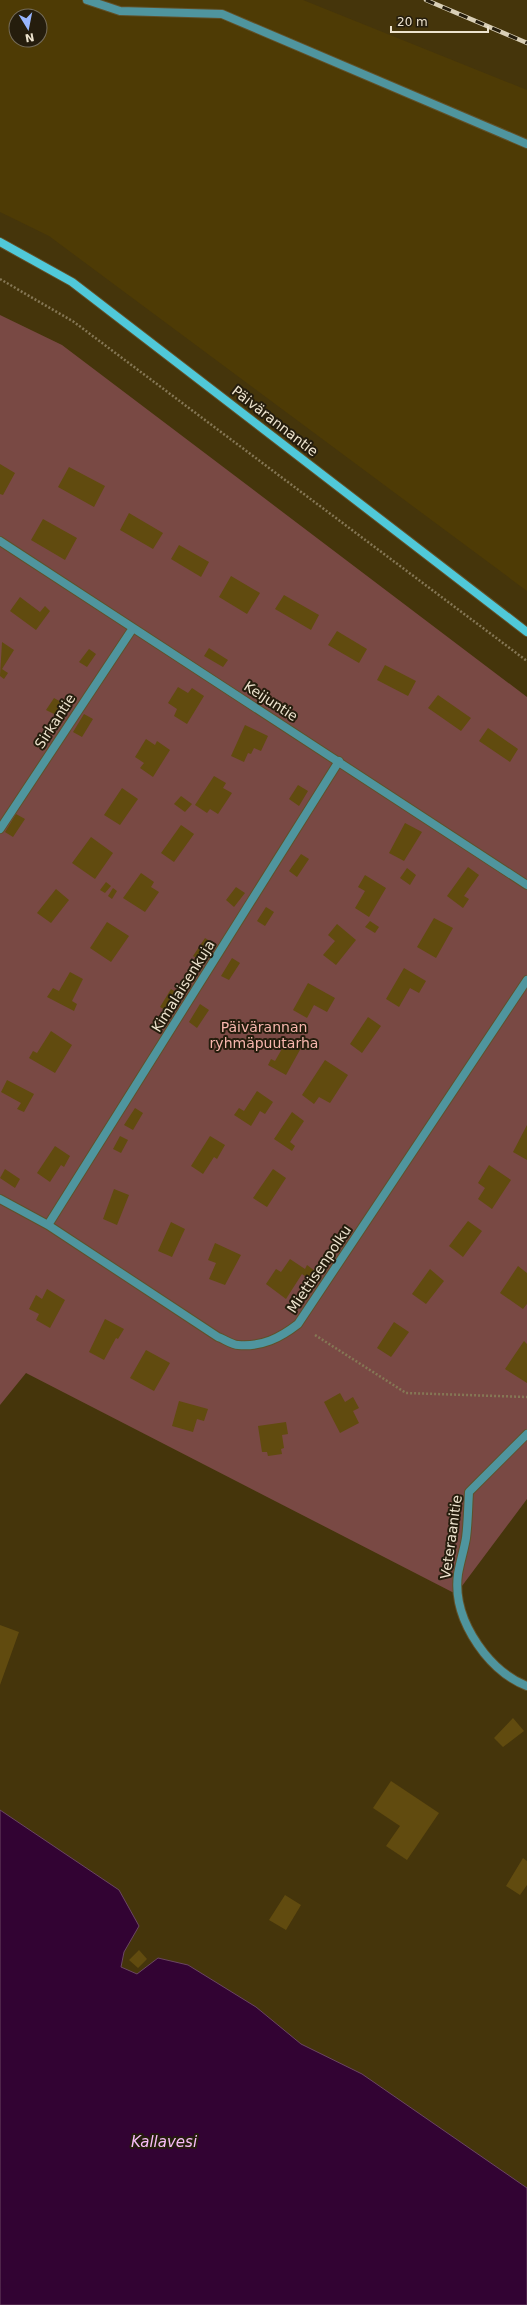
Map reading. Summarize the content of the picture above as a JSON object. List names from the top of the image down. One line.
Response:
{"streets":{"street":["Päivärannantie","Keijuntie","Sirkantie","Kimalaisenkuja","Miettisenpolku","Veteraanitie"]},"crossings":[["Keijuntie","Sirkantie"],["Keijuntie","Kimalaisenkuja"],["Kimalaisenkuja","Miettisenpolku"]],"water":["Kallavesi"],"parks":["Päivärannan ryhmäpuutarha"],"scale_bar":"20 m","north":"bottom"}
